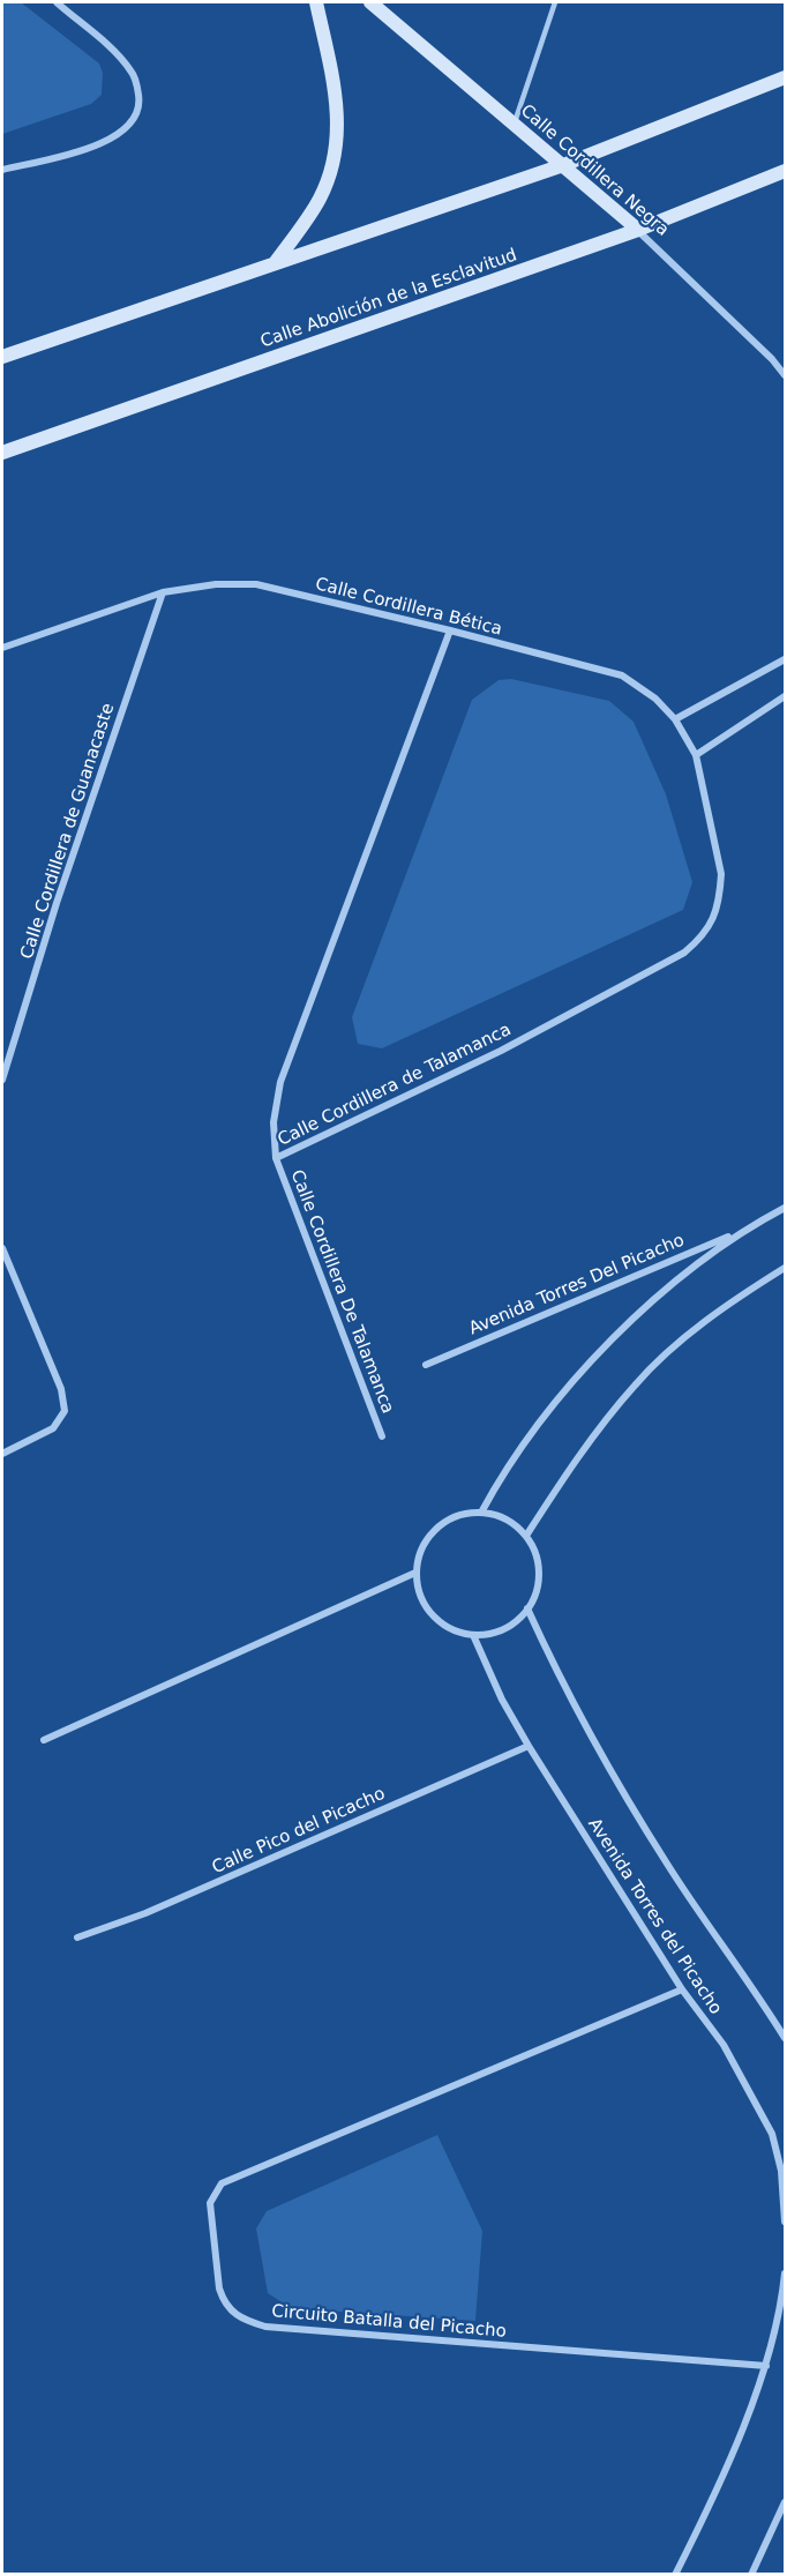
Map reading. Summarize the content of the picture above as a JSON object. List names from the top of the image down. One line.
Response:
{"streets":{"main road":["Calle Cordillera Negra","Calle Abolición de la Esclavitud"],"street":["Calle Cordillera Bética","Calle Cordillera de Guanacaste","Calle Cordillera de Talamanca","Avenida Torres Del Picacho","Calle Cordillera De Talamanca","Calle Pico del Picacho","Avenida Torres del Picacho","Circuito Batalla del Picacho"]},"crossings":[["Calle Cordillera Negra","Calle Abolición de la Esclavitud"],["Calle Cordillera Bética","Calle Cordillera de Guanacaste"],["Calle Cordillera Bética","Calle Cordillera de Talamanca"],["Calle Cordillera de Talamanca","Calle Cordillera De Talamanca"],["Avenida Torres Del Picacho","Avenida Torres del Picacho"],["Calle Pico del Picacho","Avenida Torres del Picacho"],["Avenida Torres del Picacho","Circuito Batalla del Picacho"]]}
